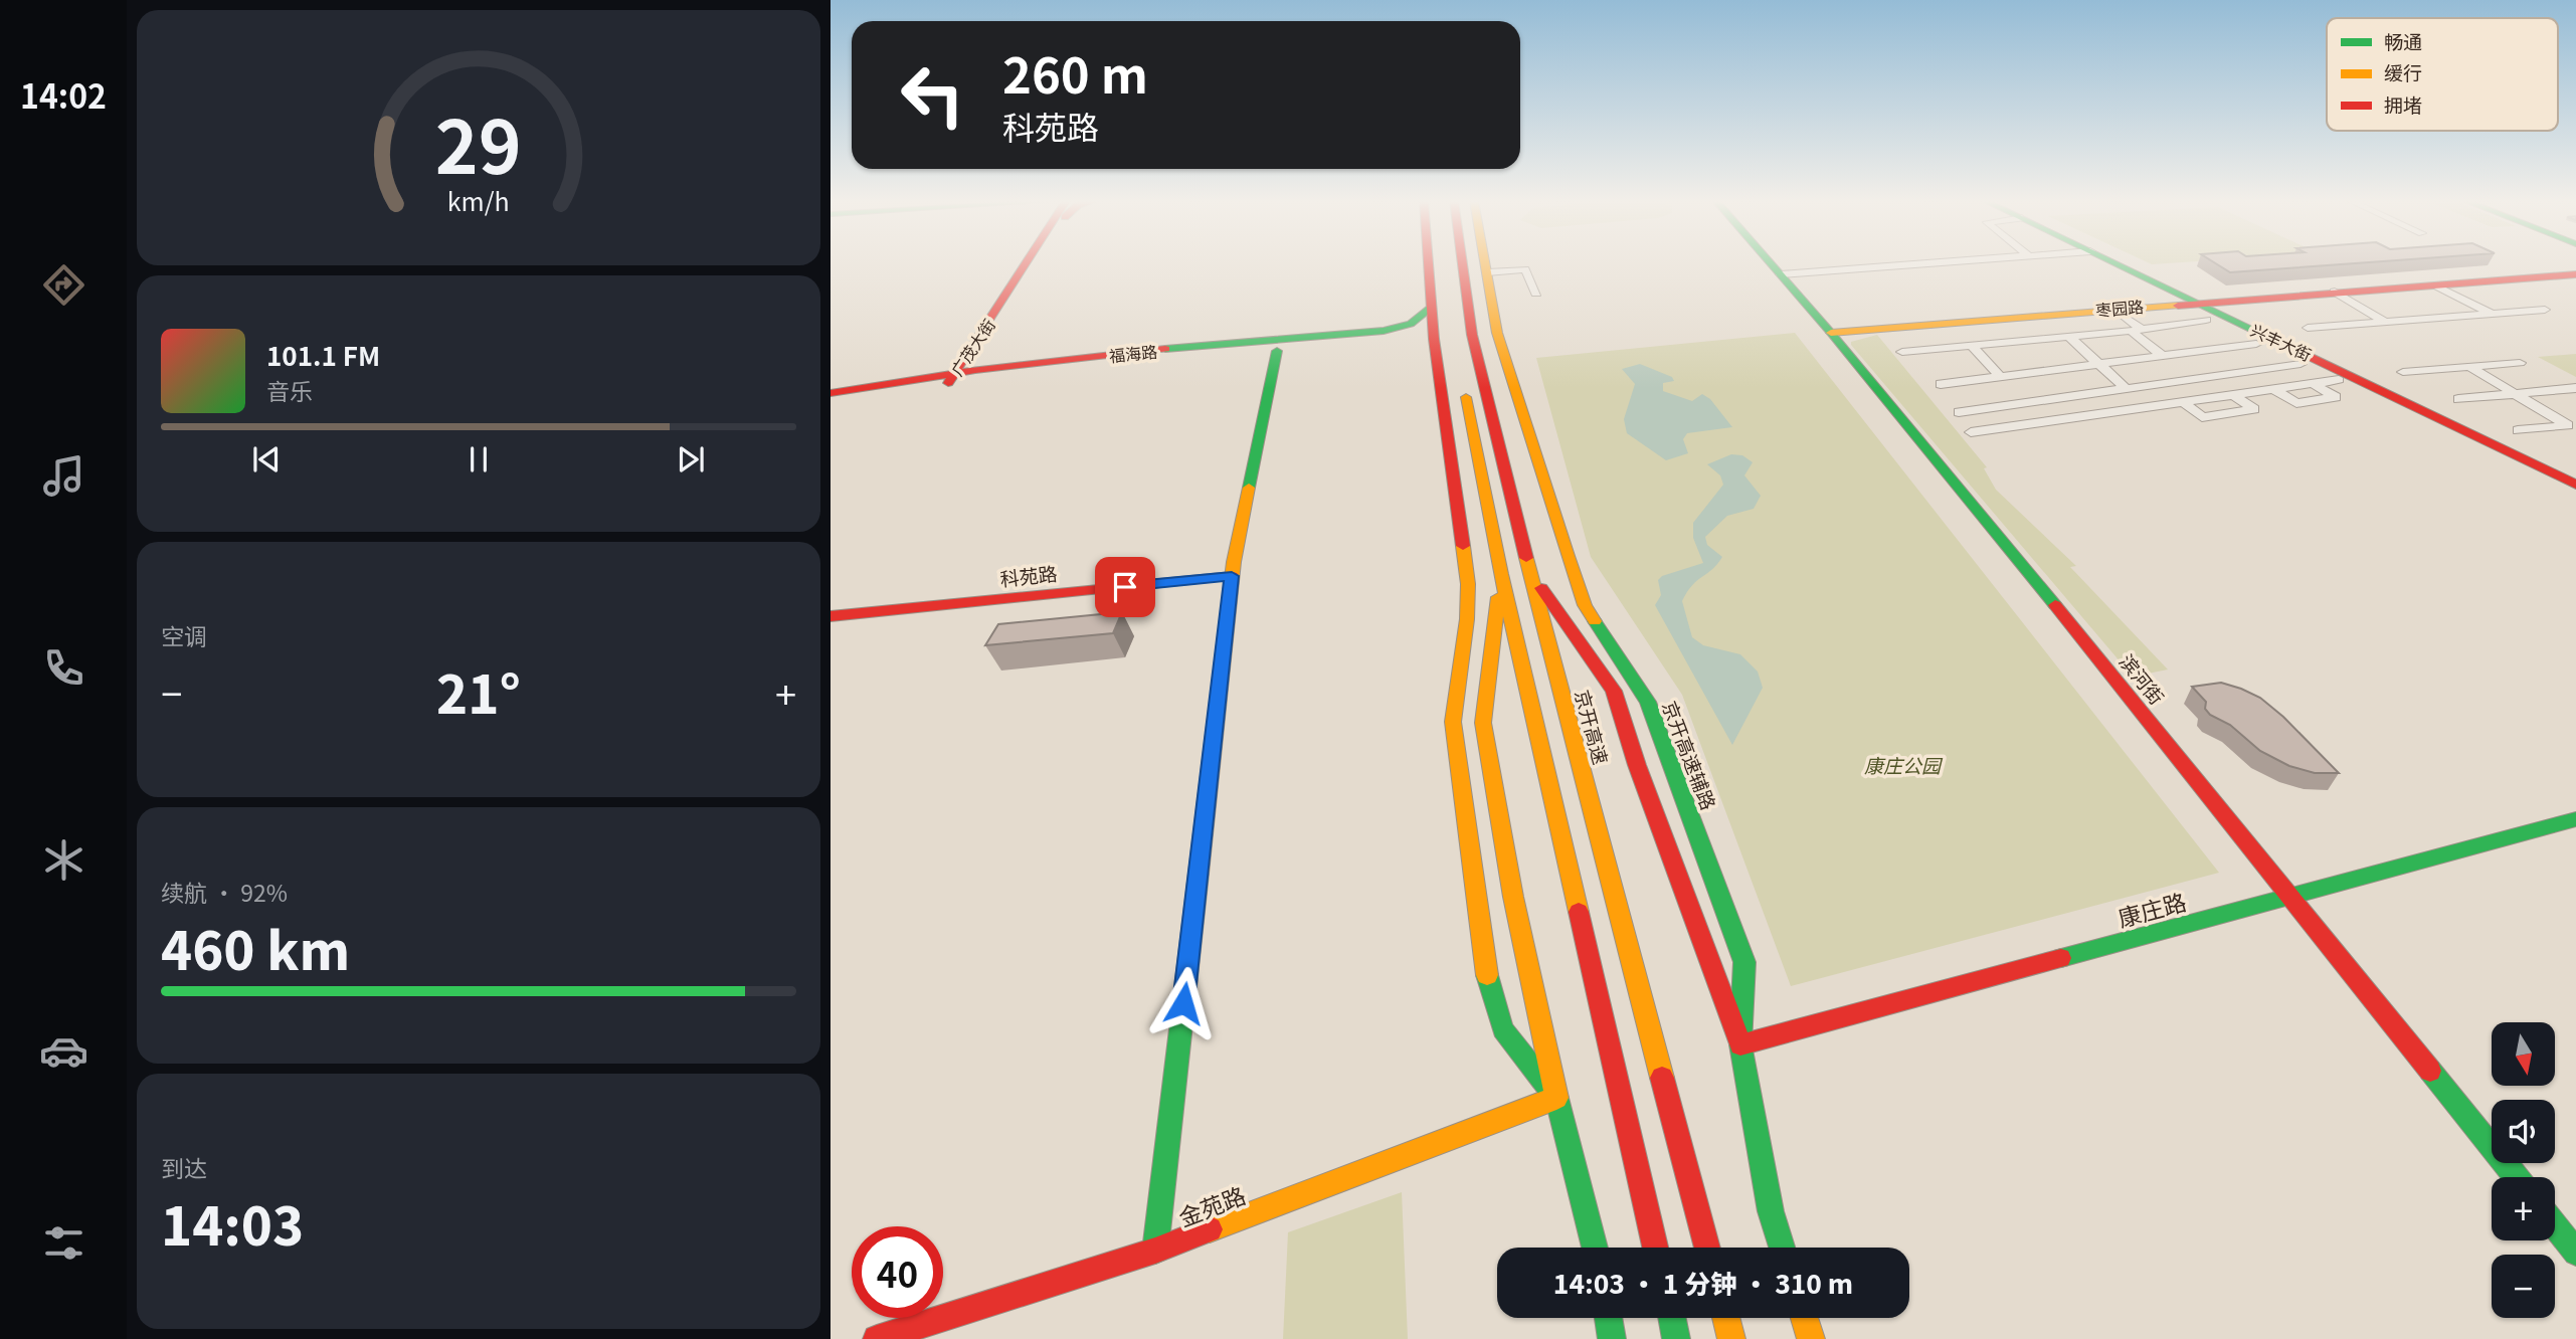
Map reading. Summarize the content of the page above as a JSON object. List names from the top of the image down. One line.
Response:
{"streets":{"main road":["枣园路","兴丰大街","广茂大街","福海路","科苑路","滨河街","京开高速","京开高速辅路","康庄路","金苑路"]},"crossings":[["枣园路","兴丰大街"],["枣园路","滨河街"],["广茂大街","福海路"],["滨河街","康庄路"],["京开高速辅路","康庄路"]],"parks":["康庄公园"],"legend":["畅通","缓行","拥堵"],"north":"bottom","page":{"tabs":"14:02","turn":["260 m","科苑路"],"song":["101.1 FM","音乐"],"tile":["空调",["续航 · 92%","460 km"],["到达","14:03"]],"heat":["−","21°","+"],"map_buttons":["+","−"],"limit":"40","trip":"14:03 · 1 分钟 · 310 m","gauge":["29","km/h"]}}
